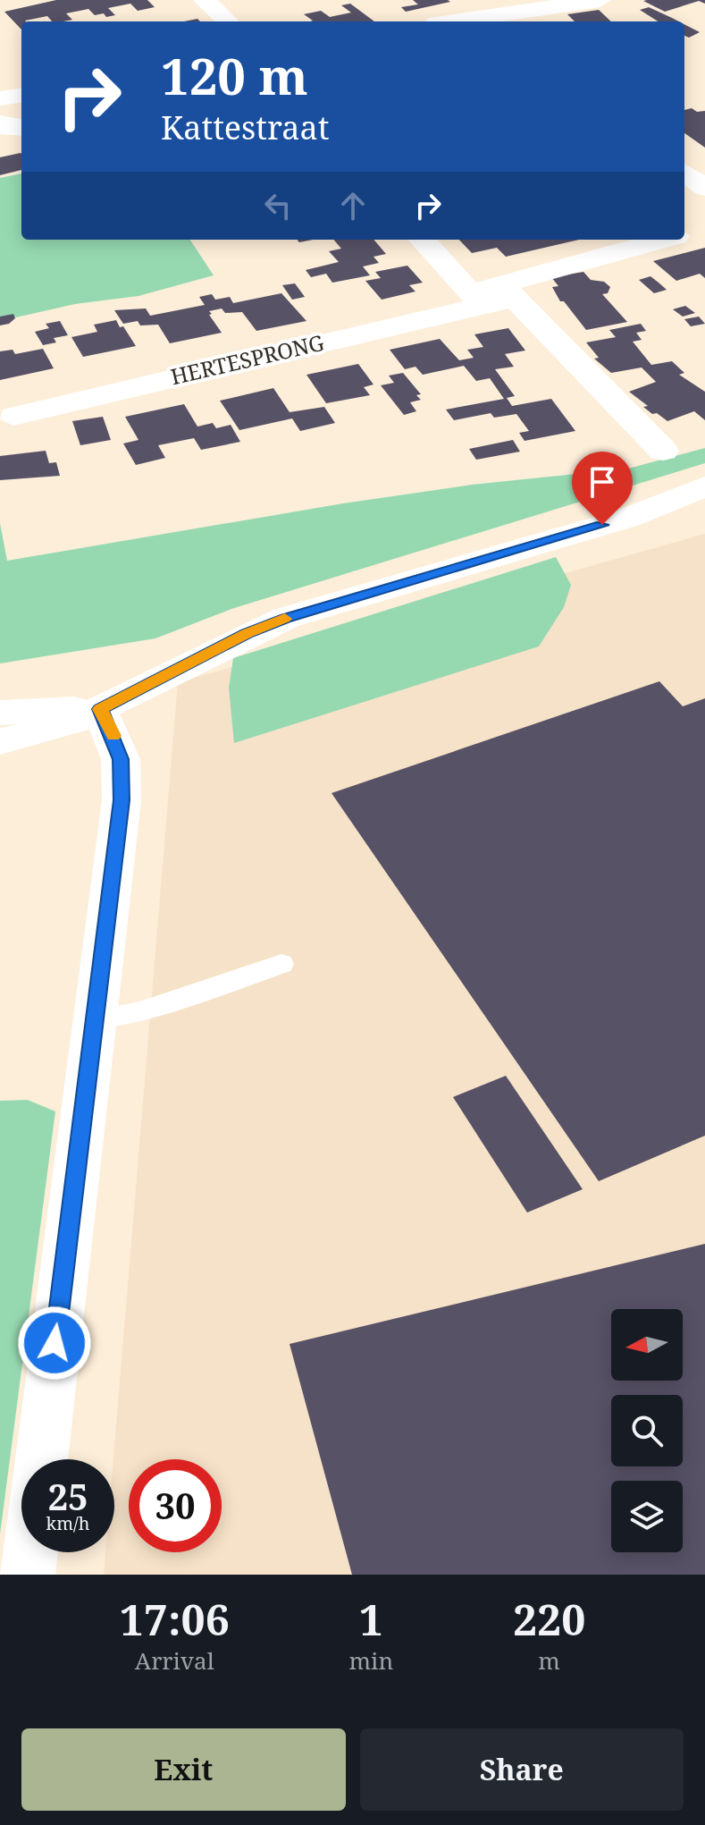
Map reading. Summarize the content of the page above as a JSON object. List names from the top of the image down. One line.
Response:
{"streets":{"street":["HERTESPRONG"]},"north":"left","page":{"turn":["120 m","Kattestraat"],"speed":"25 km/h","limit":"30","eta":["17:06","Arrival","1","min","220","m"],"buttons":["Exit","Share"]}}
